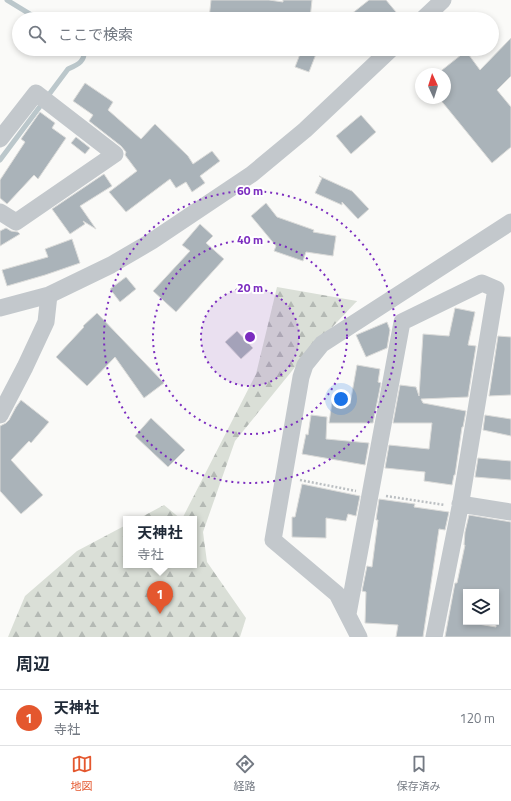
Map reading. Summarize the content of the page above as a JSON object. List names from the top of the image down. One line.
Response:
{"north":"top","page":{"search":"ここで検索","popup":["天神社","寺社"],"pins":"1","heading":"周辺","list":[{"mark":"1","name":"天神社","note":"寺社","value":"120 m"}],"nav":["地図","経路","保存済み"]},"rings":["60 m","40 m","20 m"]}
